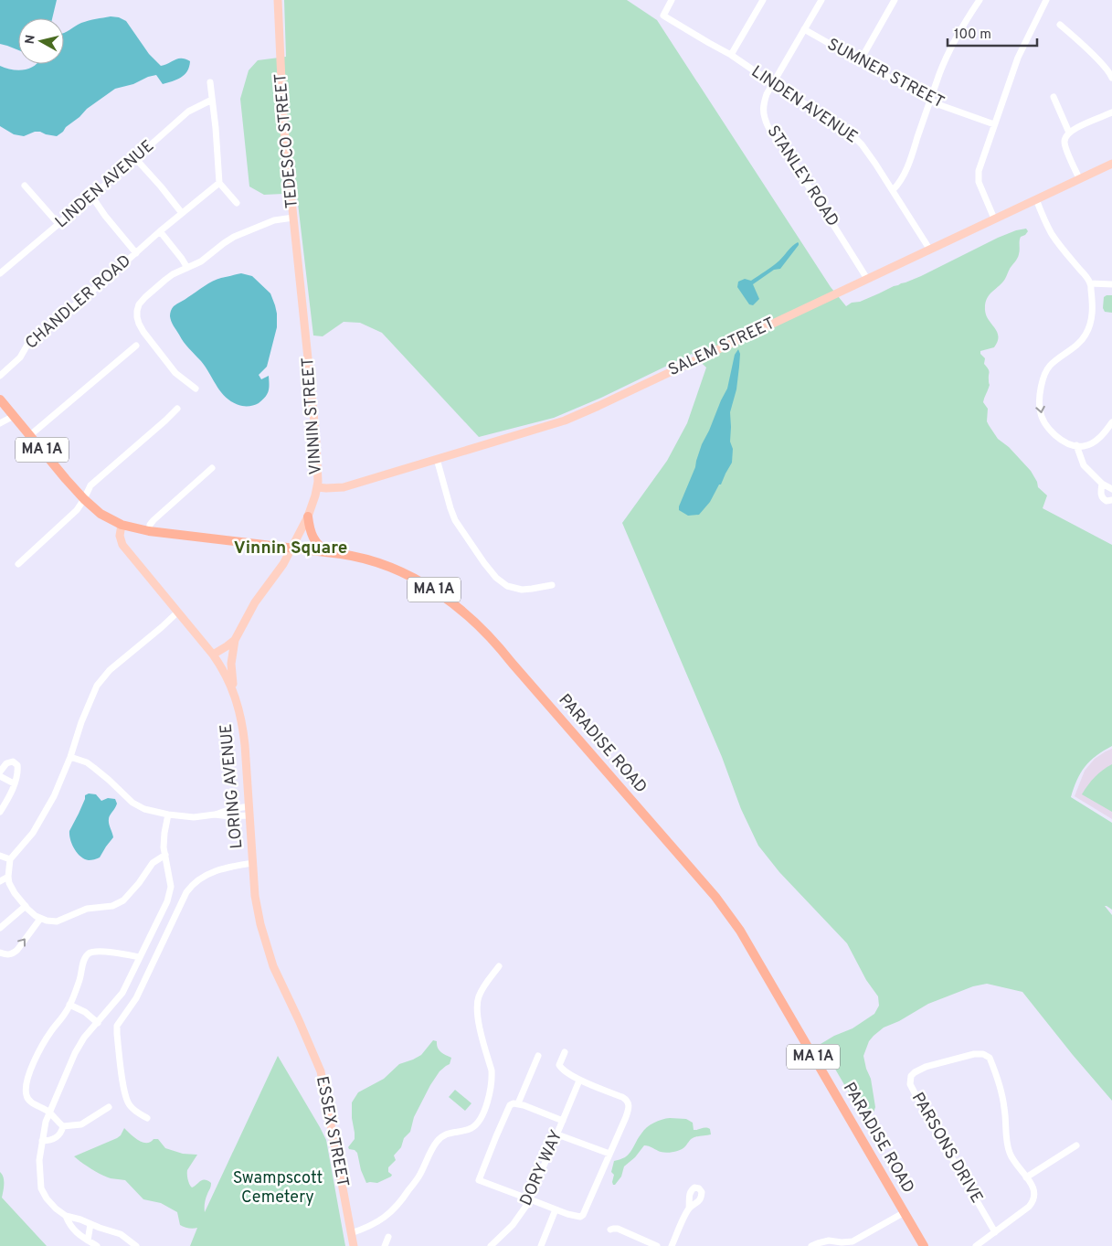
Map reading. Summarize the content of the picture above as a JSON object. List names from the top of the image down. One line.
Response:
{"streets":{"highway":["MA 1A","PARADISE ROAD"],"main road":["TEDESCO STREET","SALEM STREET","VINNIN STREET","LORING AVENUE","ESSEX STREET"],"street":["SUMNER STREET","LINDEN AVENUE","STANLEY ROAD","CHANDLER ROAD","PARSONS DRIVE","DORY WAY"]},"crossings":[["SUMNER STREET","STANLEY ROAD"],["LINDEN AVENUE","STANLEY ROAD"],["LINDEN AVENUE","SALEM STREET"],["TEDESCO STREET","VINNIN STREET"],["STANLEY ROAD","SALEM STREET"],["SALEM STREET","VINNIN STREET"],["VINNIN STREET","PARADISE ROAD"],["VINNIN STREET","LORING AVENUE"],["MA 1A","PARADISE ROAD"],["PARADISE ROAD","LORING AVENUE"],["LORING AVENUE","ESSEX STREET"]],"districts":["Vinnin Square"],"parks":["Swampscott Cemetery"],"scale_bar":"100 m","north":"left"}
